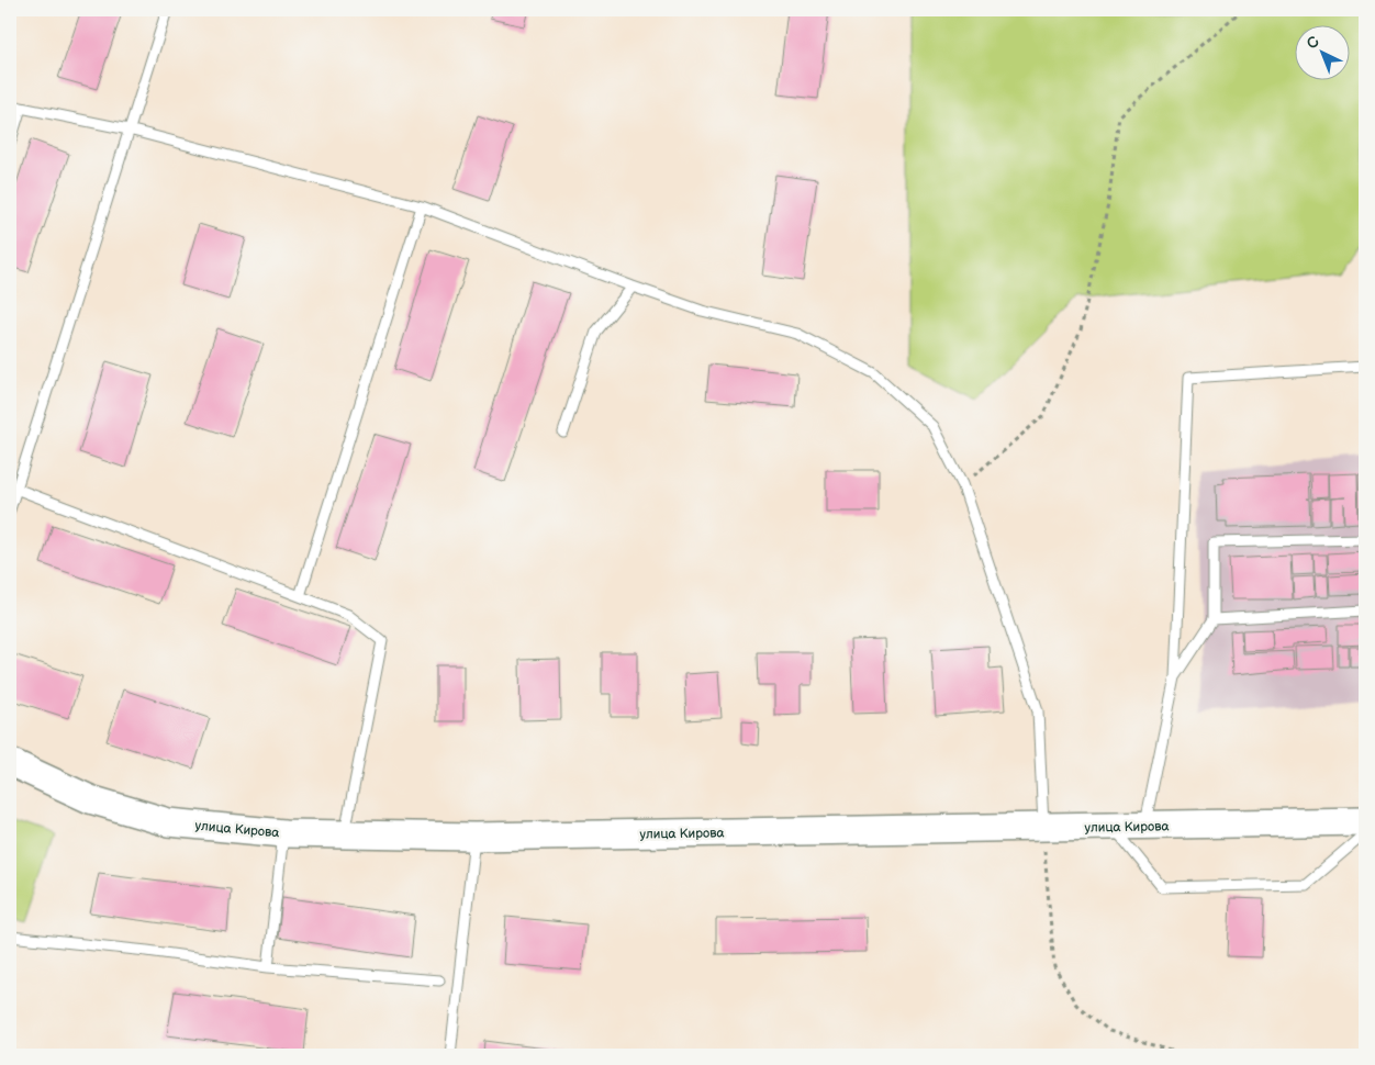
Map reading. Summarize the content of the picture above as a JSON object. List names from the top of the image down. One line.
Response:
{"streets":{"main road":["улица Кирова"]},"north":"top left"}
